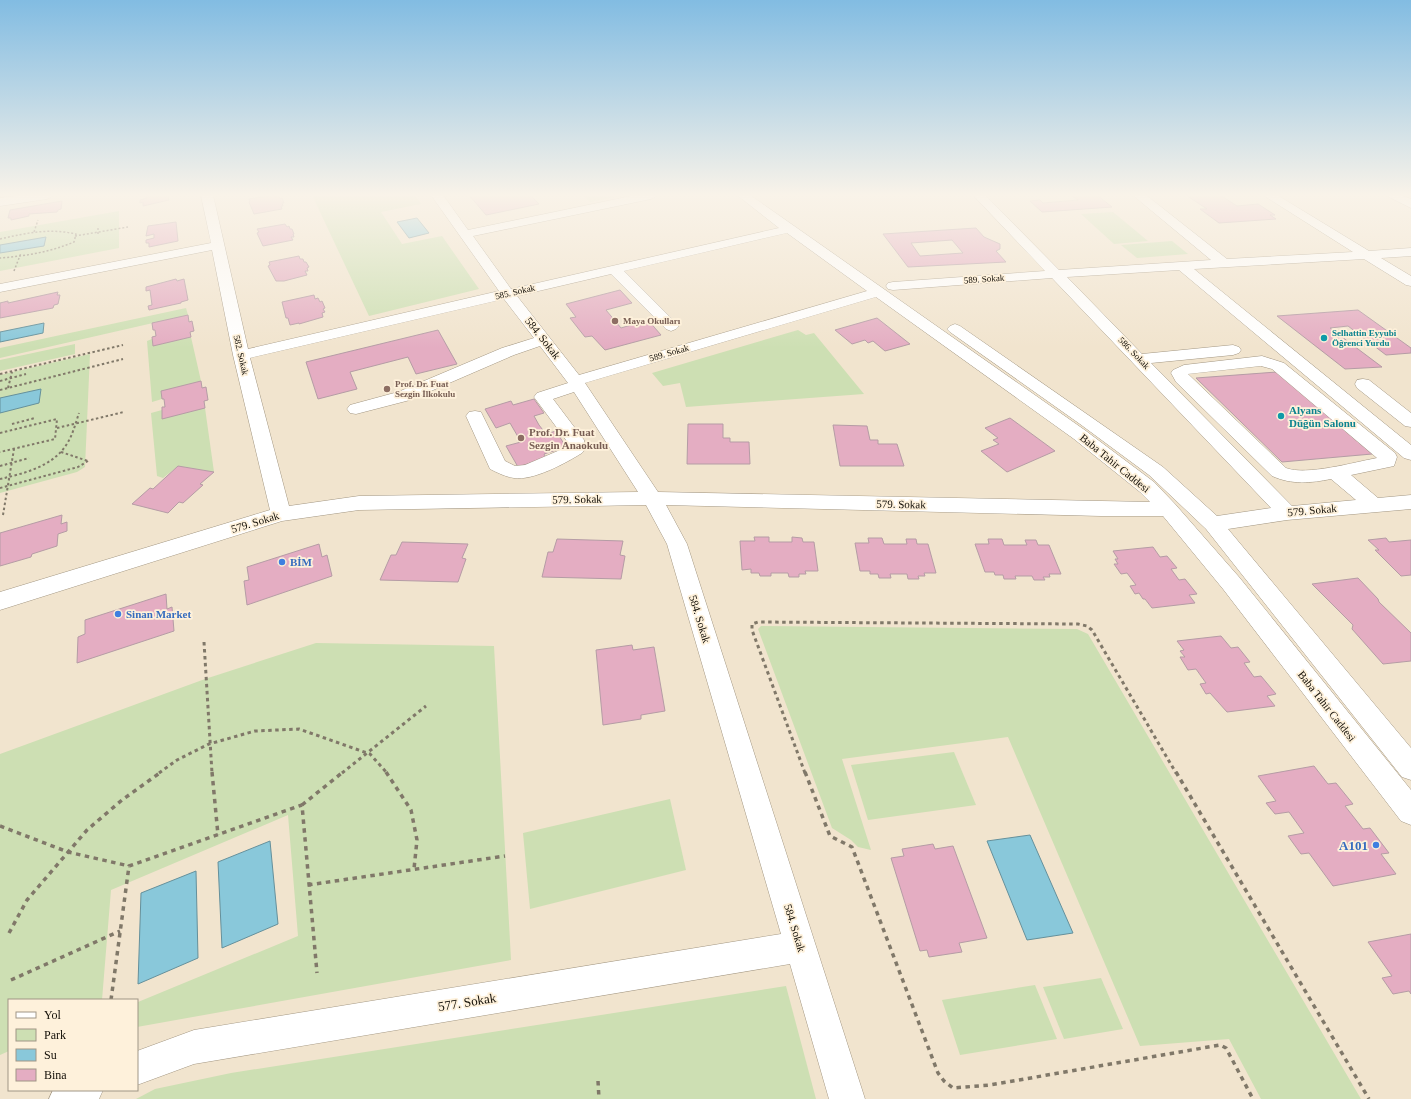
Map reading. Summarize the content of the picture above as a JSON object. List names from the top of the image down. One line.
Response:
{"streets":{"street":["589. Sokak","585. Sokak","584. Sokak","586. Sokak","582. Sokak","Baba Tahir Caddesi","579. Sokak","577. Sokak"]},"crossings":[["589. Sokak","584. Sokak"],["589. Sokak","586. Sokak"],["589. Sokak","Baba Tahir Caddesi"],["585. Sokak","584. Sokak"],["585. Sokak","582. Sokak"],["584. Sokak","579. Sokak"],["584. Sokak","577. Sokak"],["586. Sokak","579. Sokak"],["582. Sokak","579. Sokak"],["Baba Tahir Caddesi","579. Sokak"]],"places":["Maya Okulları","Selhattin Eyyubi Öğrenci Yurdu","Prof. Dr. Fuat Sezgin İlkokulu","Alyans Düğün Salonu","Prof. Dr. Fuat Sezgin Anaokulu","BİM","Sinan Market","A101"],"legend":["Yol","Park","Su","Bina"]}
